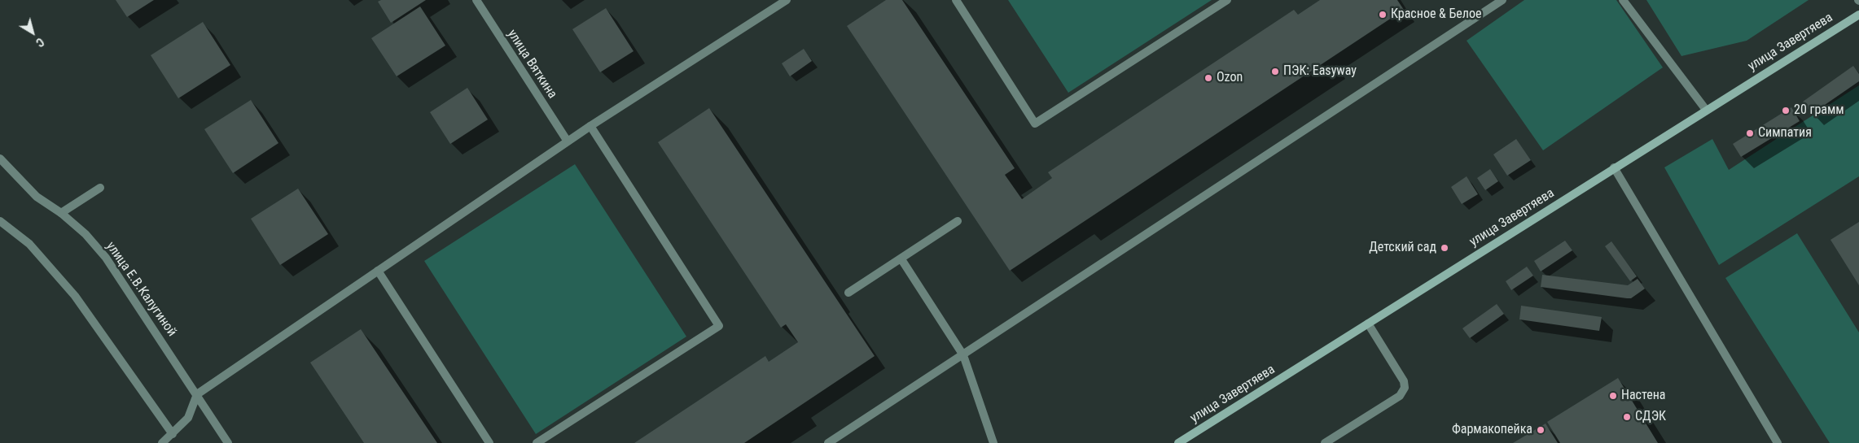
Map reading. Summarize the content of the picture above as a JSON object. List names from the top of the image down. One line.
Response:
{"streets":{"main road":["улица Завертяева"],"street":["улица Вяткина","улица Е.В.Калугиной"]},"places":["Красное & Белое","ПЭК: Easyway","Ozon","20 грамм","Симпатия","Детский сад","Настена","СДЭК","Фармакопейка"],"north":"bottom right"}
